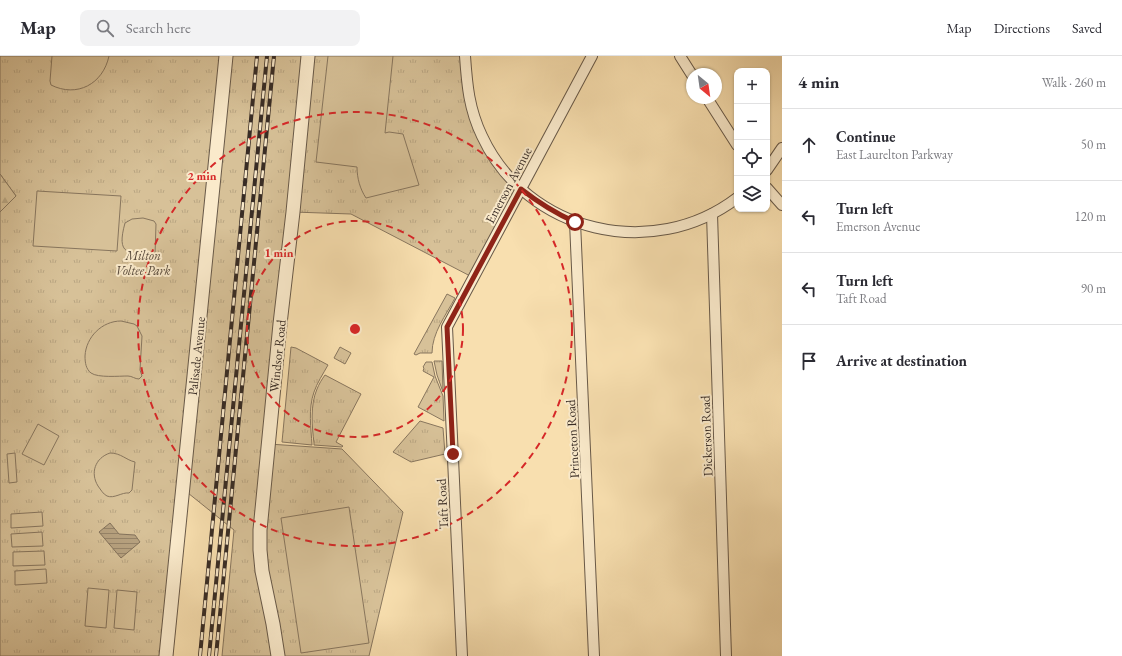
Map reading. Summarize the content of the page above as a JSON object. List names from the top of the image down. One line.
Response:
{"streets":{"street":["Emerson Avenue","Palisade Avenue","Windsor Road","Dickerson Road","Princeton Road","Taft Road"]},"crossings":[["Emerson Avenue","Taft Road"]],"parks":["Milton Voltee Park"],"north":"bottom right","page":{"header":"Map","search":"Search here","nav":["Map","Directions","Saved"],"heading":["4 min","Walk · 260 m"],"map_buttons":["+","−"],"list":[["Continue","East Laurelton Parkway","50 m"],["Turn left","Emerson Avenue","120 m"],["Turn left","Taft Road","90 m"],"Arrive at destination"]},"rings":["2 min","1 min"]}
